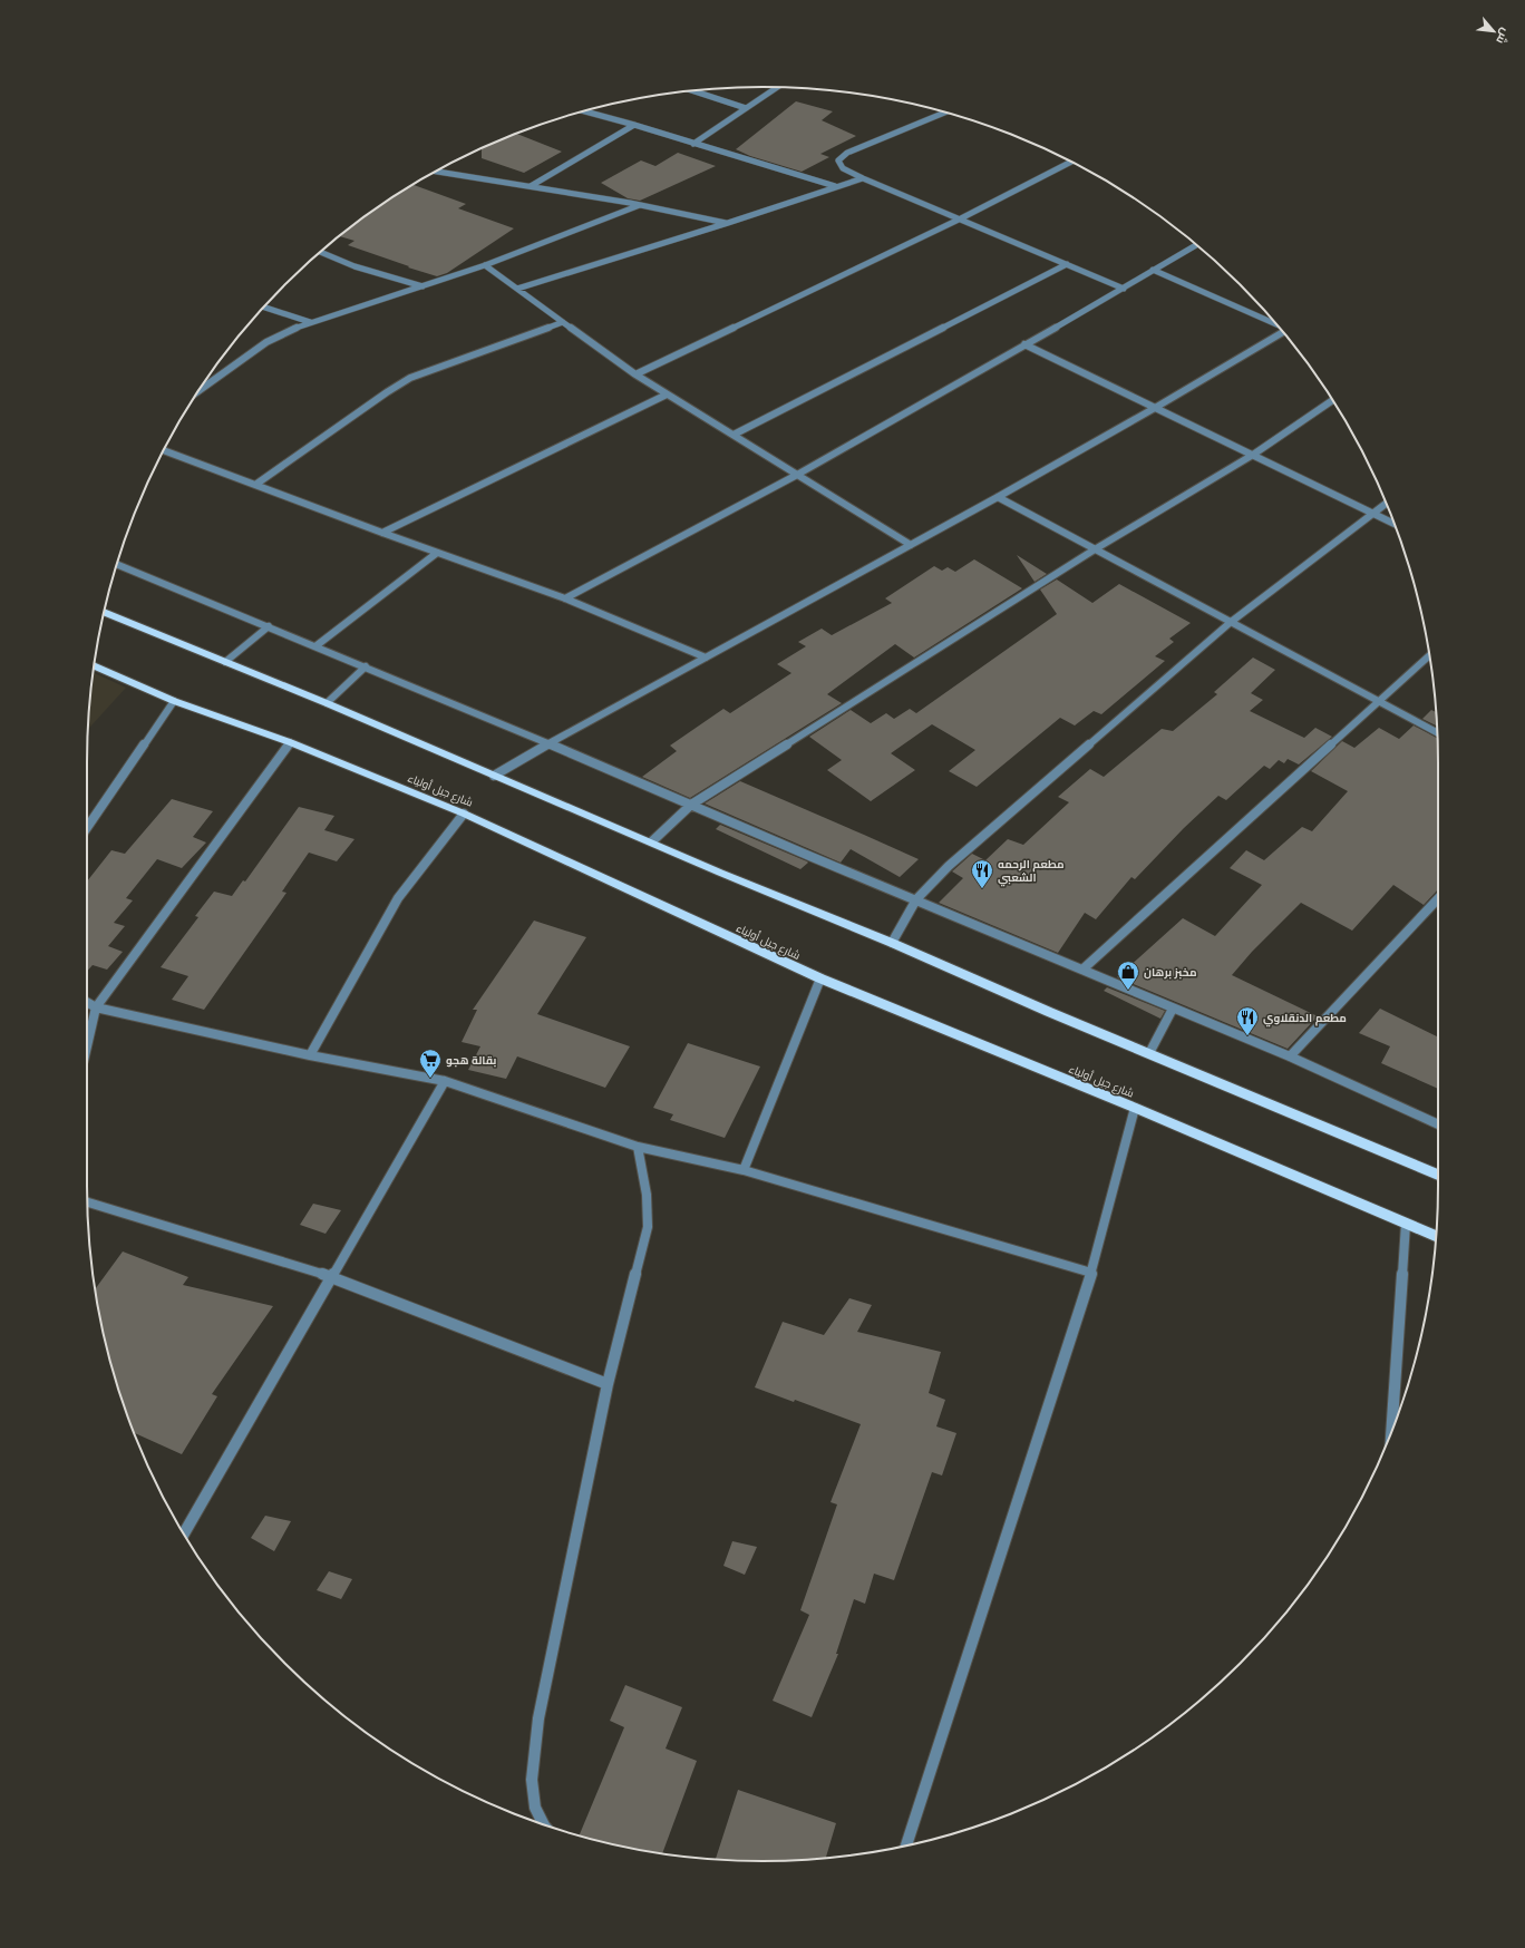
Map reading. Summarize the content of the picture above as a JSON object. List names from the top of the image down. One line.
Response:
{"streets":{"main road":["شارع جبل أولياء"]},"places":{"restaurant":["مطعم الرحمه الشعبي","مطعم الدنقلاوي"],"shop":["مخبز برهان"],"supermarket":["بقالة هجو"]},"north":"bottom right"}
